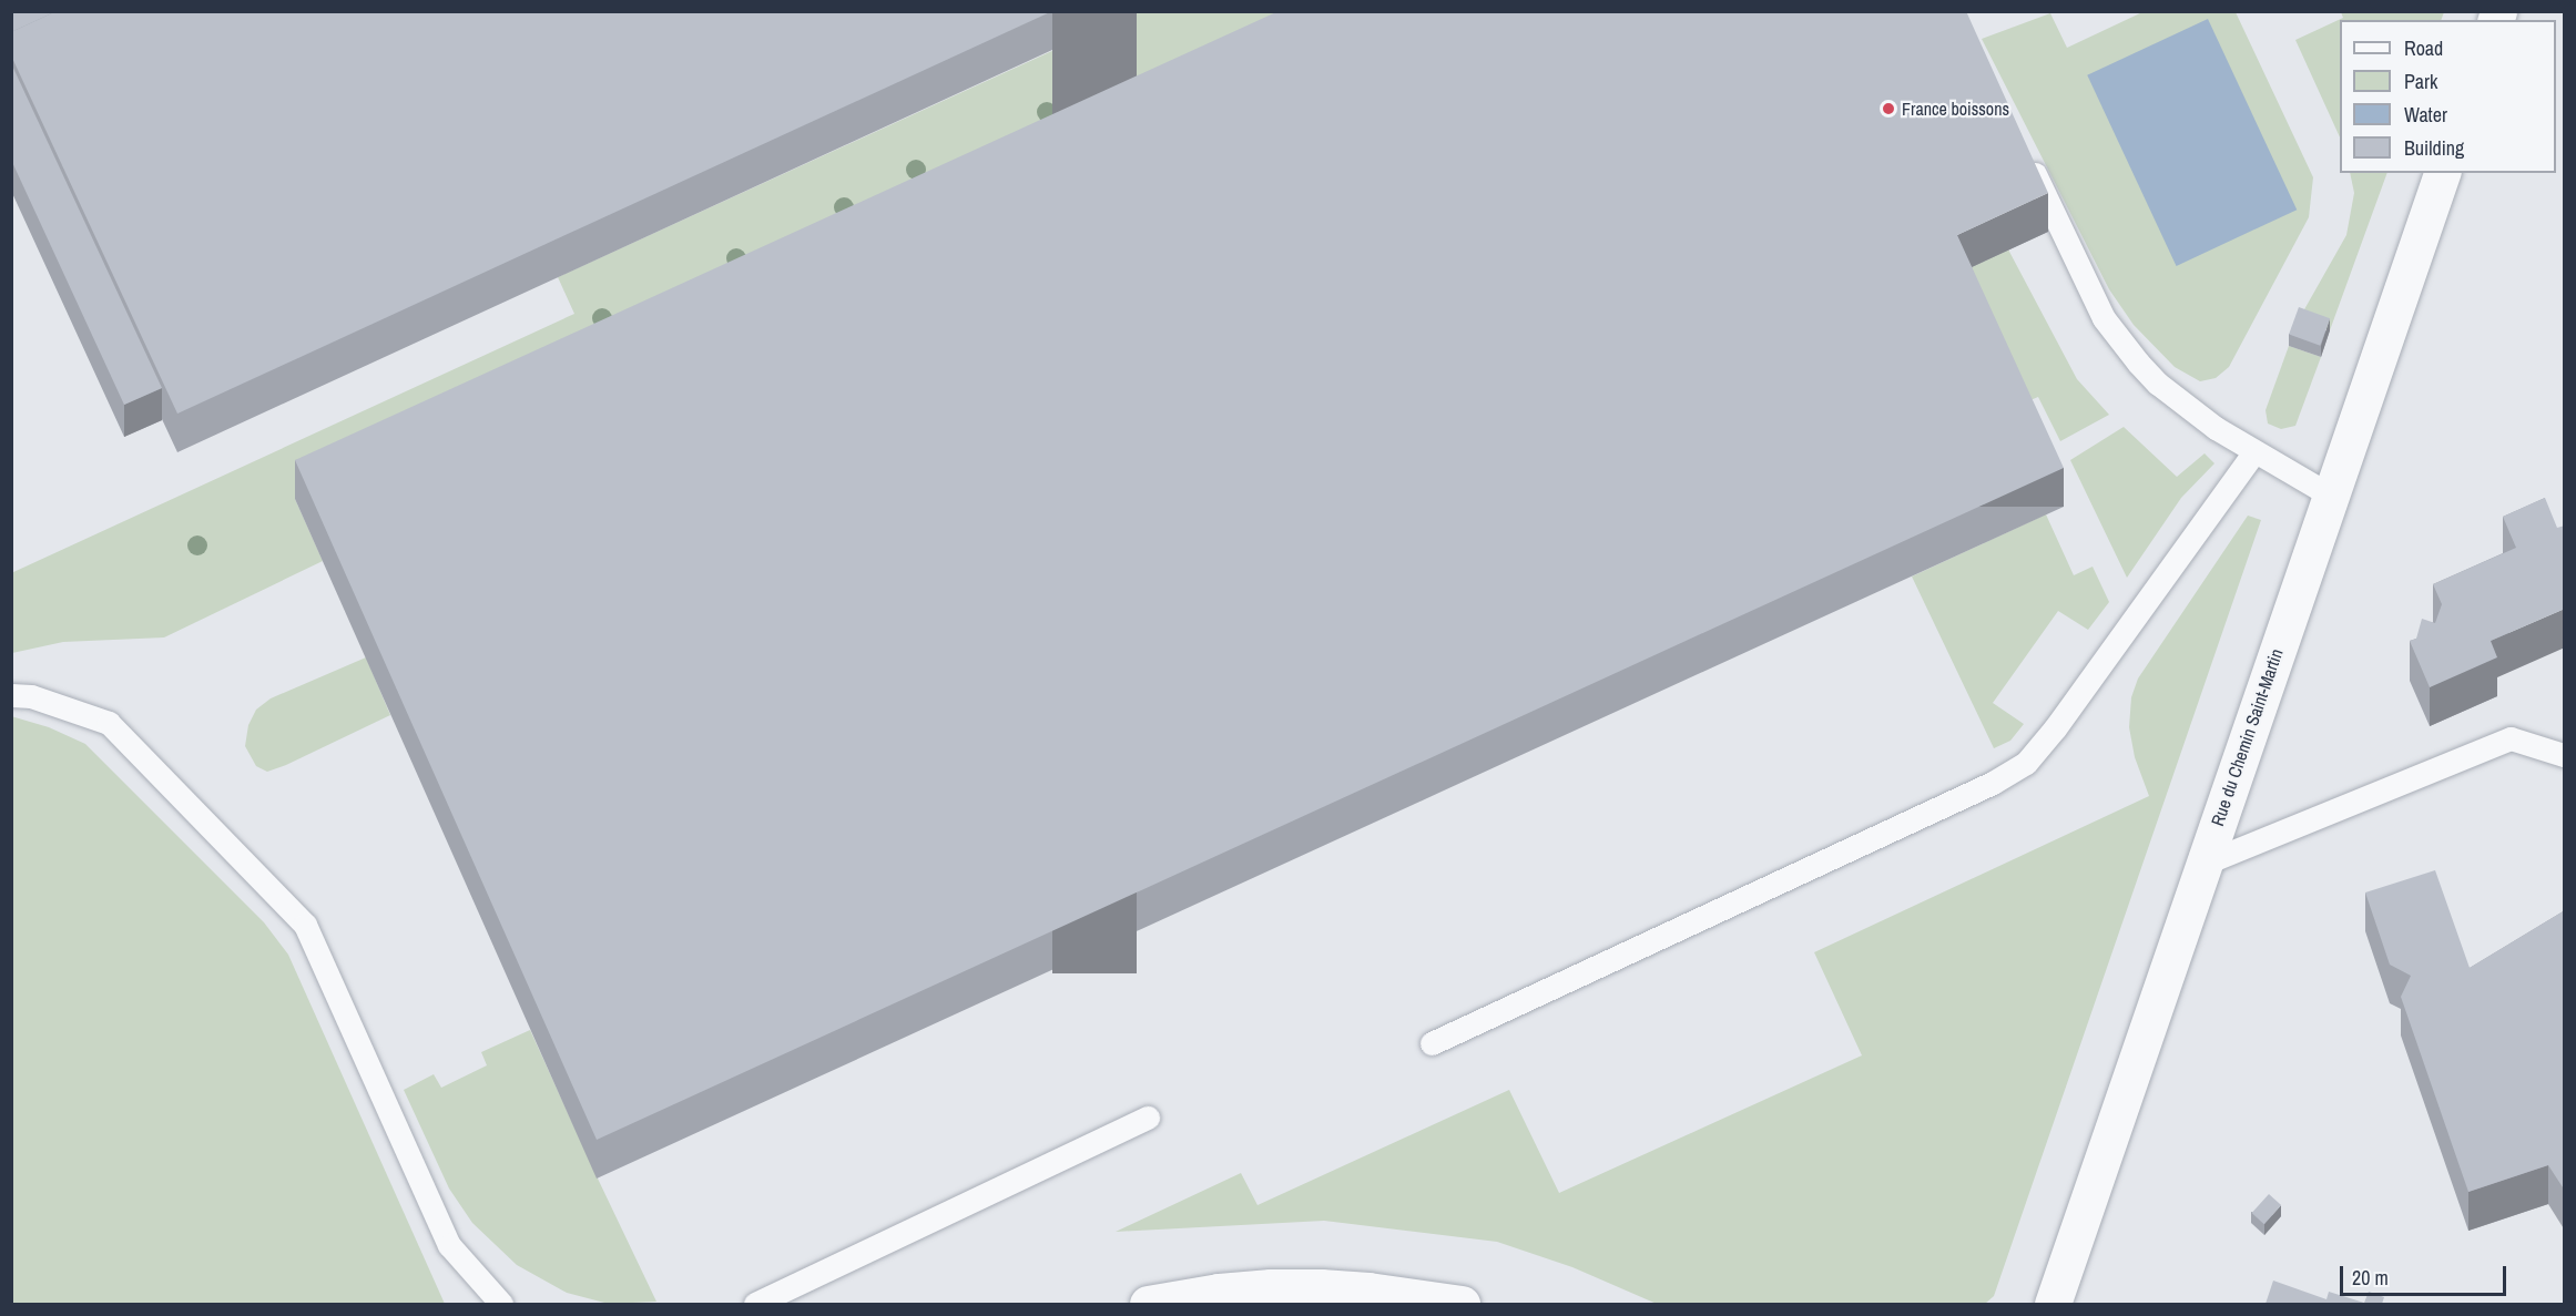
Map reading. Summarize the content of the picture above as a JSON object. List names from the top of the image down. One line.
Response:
{"streets":{"street":["Rue du Chemin Saint-Martin"]},"places":["France boissons"],"legend":["Road","Park","Water","Building"],"scale_bar":"20 m"}
